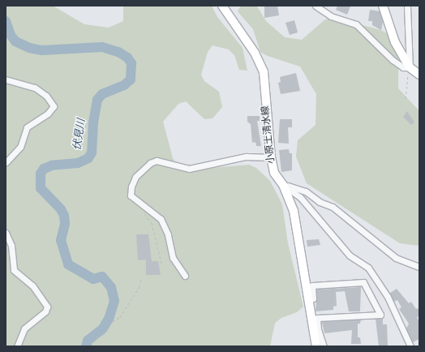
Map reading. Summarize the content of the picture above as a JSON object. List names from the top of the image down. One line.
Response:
{"streets":{"main road":["小原土清水線"]},"water":["伏見川"]}
